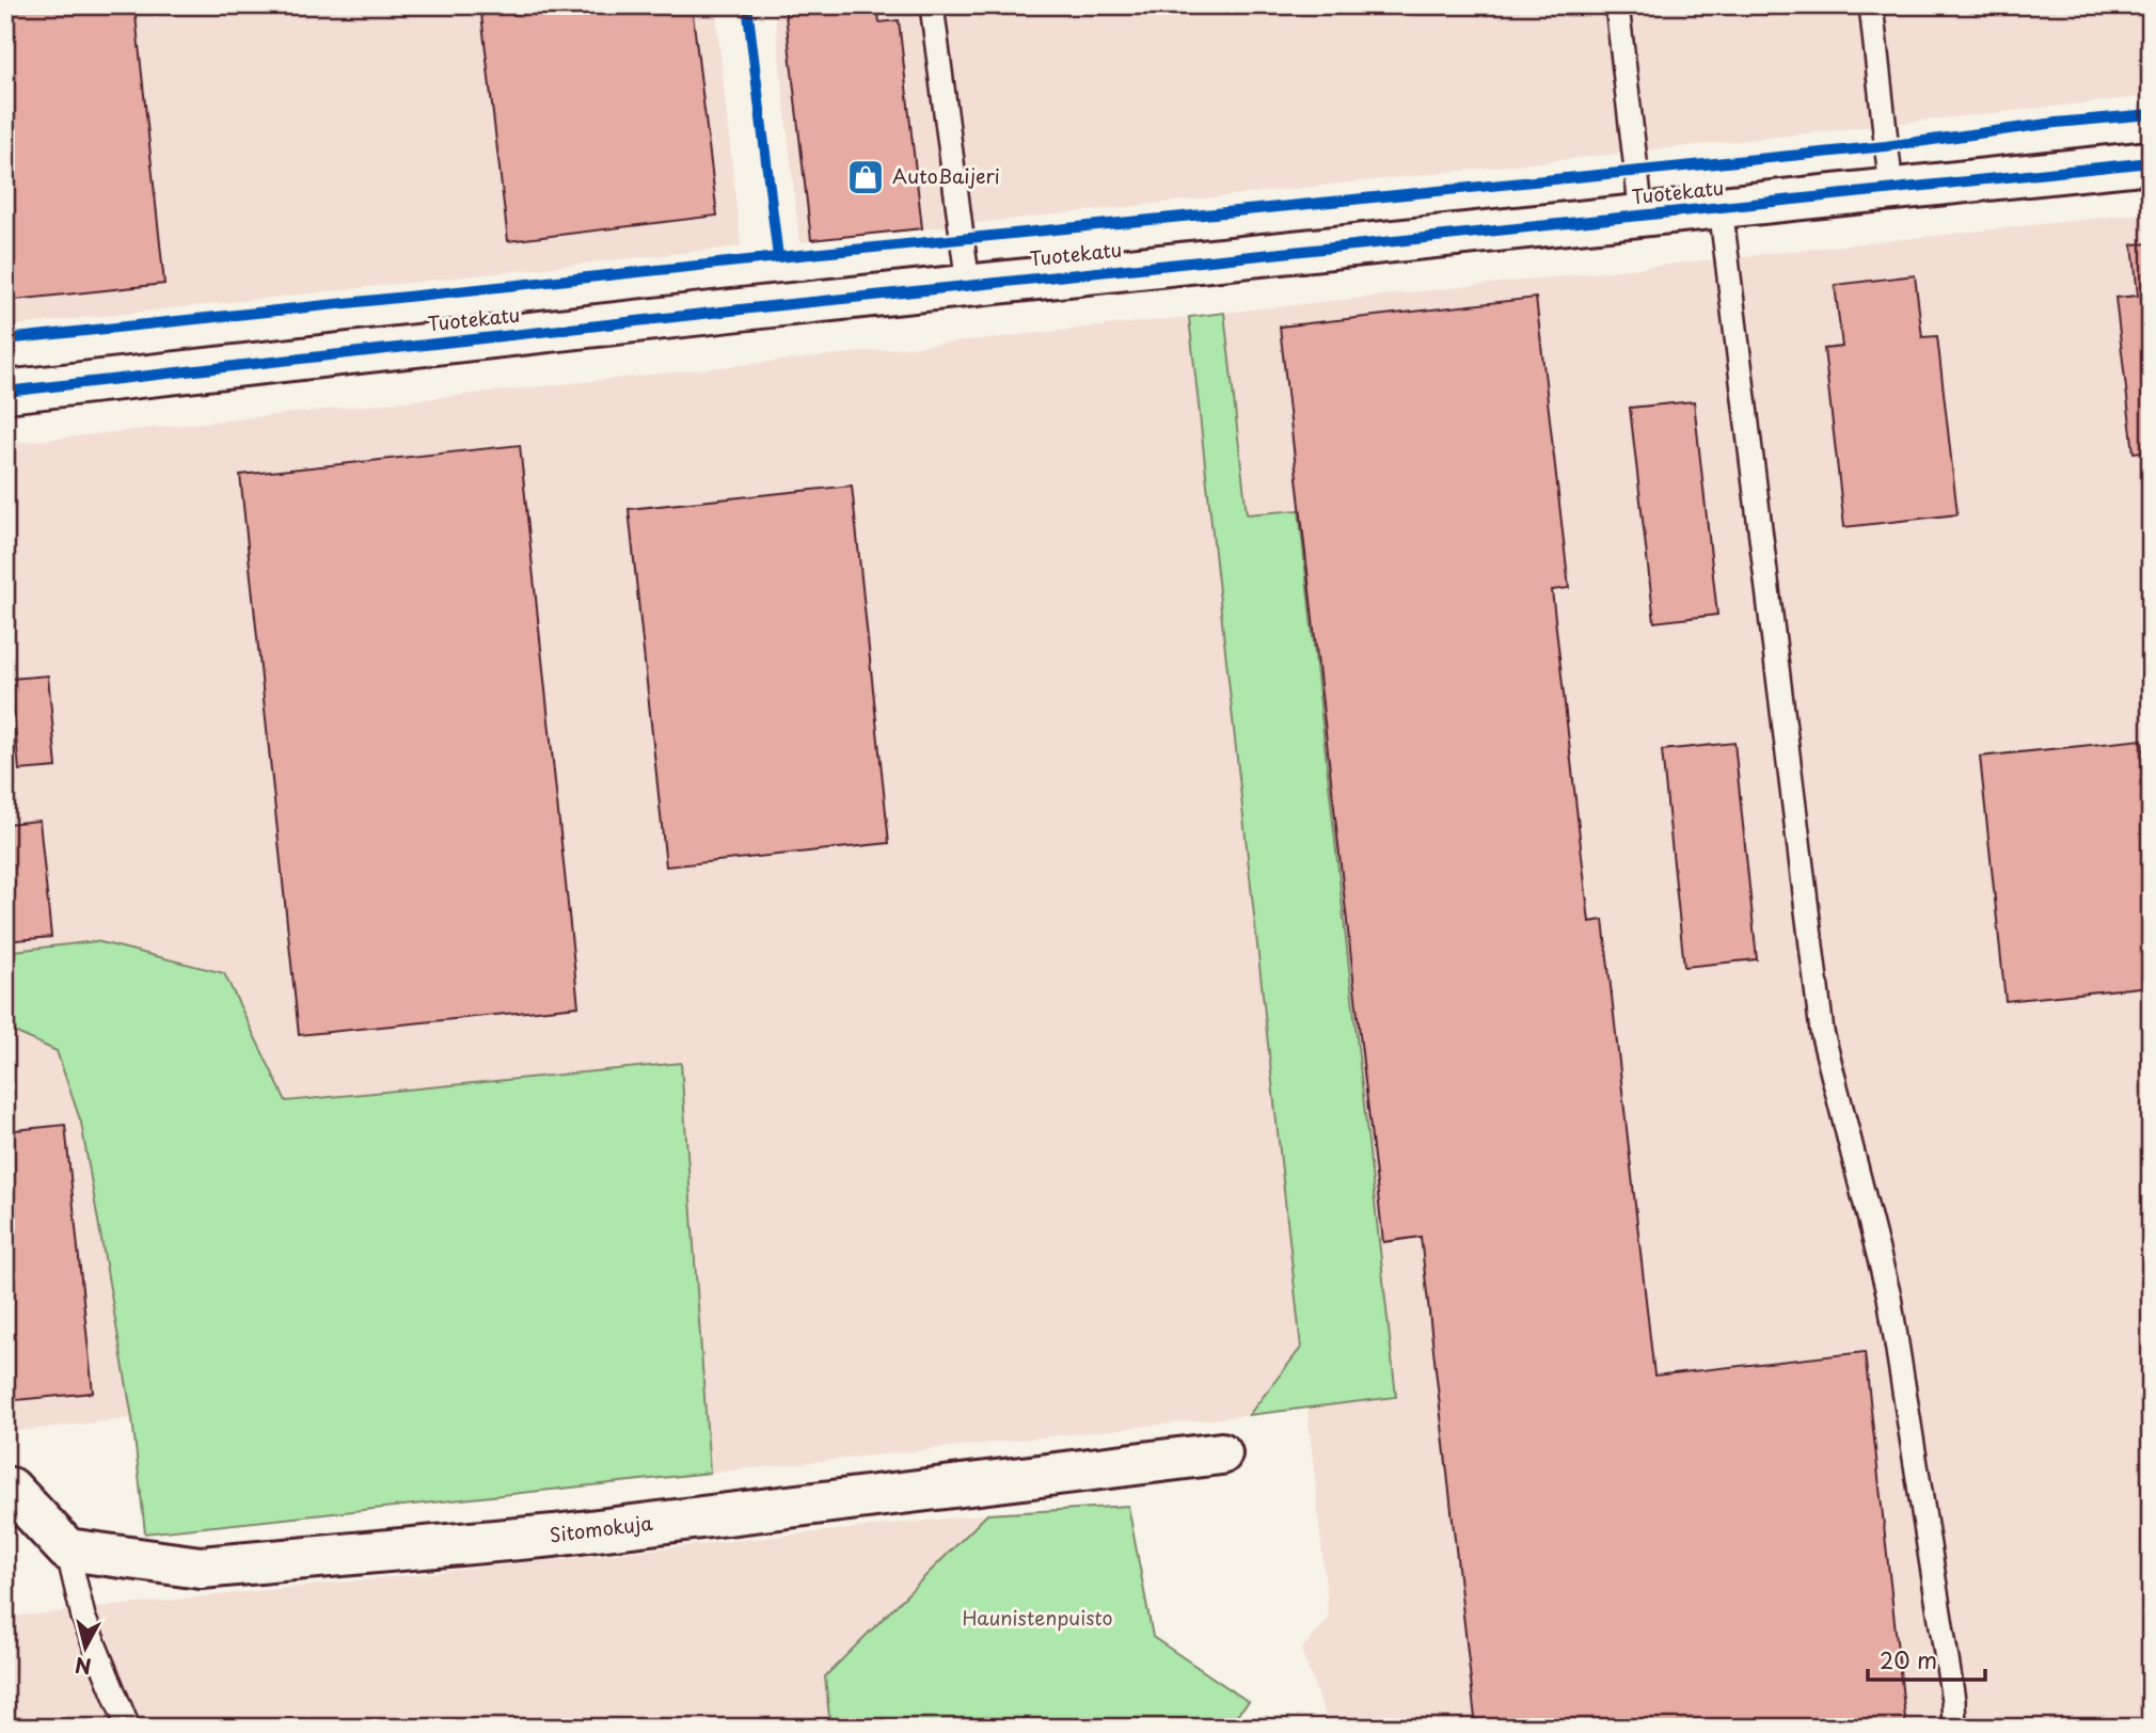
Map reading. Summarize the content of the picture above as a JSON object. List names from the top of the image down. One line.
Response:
{"streets":{"street":["Tuotekatu","Sitomokuja"]},"parks":["Haunistenpuisto"],"places":{"shop":["AutoBaijeri"]},"scale_bar":"20 m","north":"bottom"}
